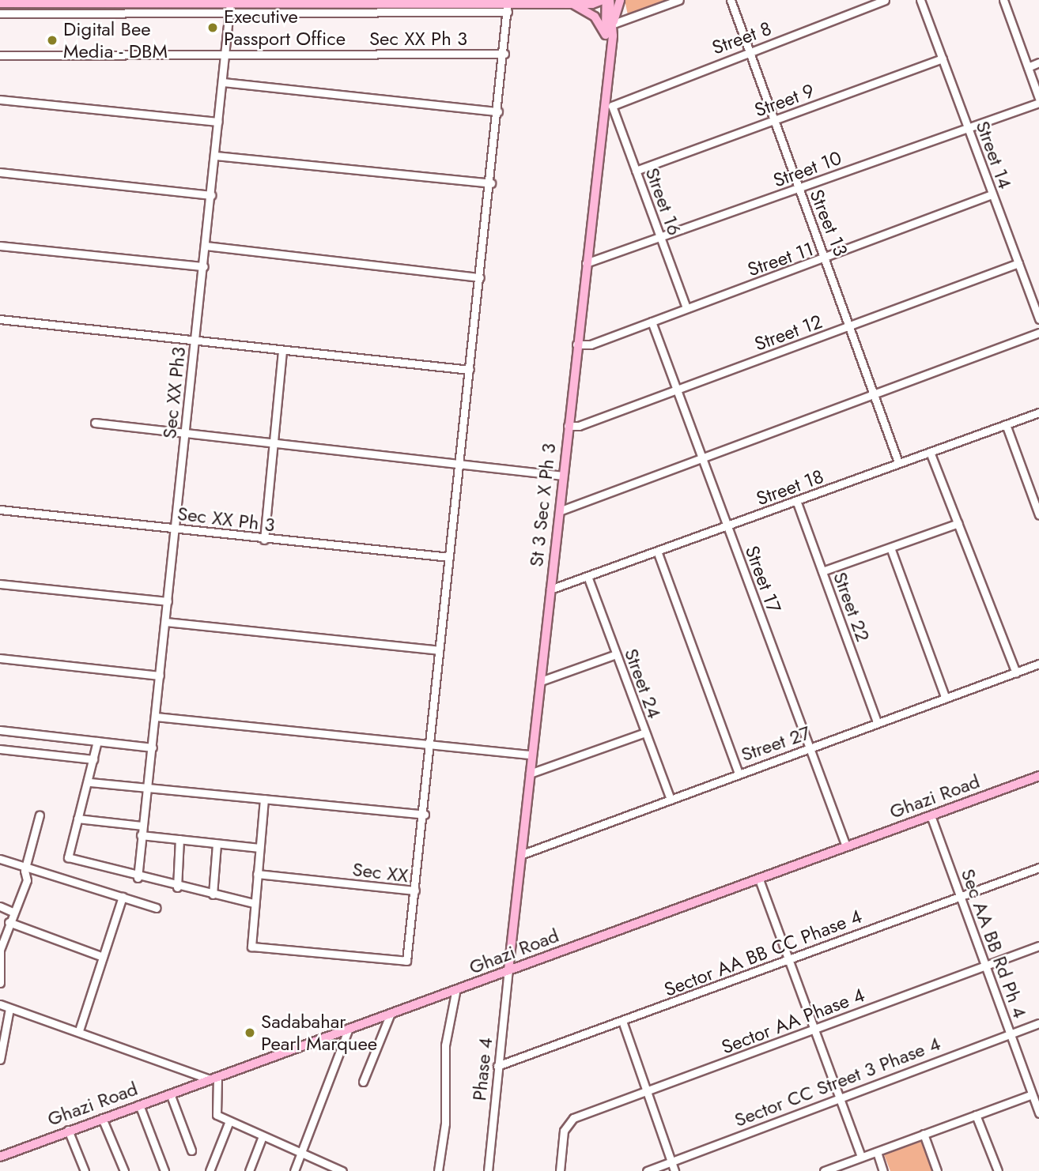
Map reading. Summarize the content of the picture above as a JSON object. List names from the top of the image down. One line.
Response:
{"streets":{"main road":["St 3 Sec X Ph 3","Ghazi Road"],"street":["Street 8","Sec XX Ph 3","Street 9","Street 14","Street 10","Street 16","Street 13","Street 11","Street 12","Sec XX Ph3","Street 18","Street 17","Street 22","Street 24","Street 27","Sec XX","Sec AA BB Rd Ph 4","Sector AA BB CC Phase 4","Sector AA Phase 4","Phase 4","Sector CC Street 3 Phase 4"]},"crossings":[["Street 8","Street 16"],["Street 8","Street 13"],["Sec XX Ph 3","Sec XX Ph3"],["Street 9","Street 14"],["Street 9","Street 16"],["Street 9","Street 13"],["Street 14","Street 10"],["Street 14","Street 11"],["Street 14","Street 12"],["Street 10","Street 16"],["Street 10","Street 13"],["Street 10","St 3 Sec X Ph 3"],["Street 16","Street 11"],["Street 13","Street 11"],["Street 13","Street 12"],["Street 13","Street 18"],["Street 11","St 3 Sec X Ph 3"],["Street 11","Street 17"],["Street 12","St 3 Sec X Ph 3"],["Street 12","Street 17"],["Street 18","St 3 Sec X Ph 3"],["Street 18","Street 17"],["Street 18","Street 22"],["Street 18","Street 24"],["St 3 Sec X Ph 3","Street 27"],["St 3 Sec X Ph 3","Ghazi Road"],["St 3 Sec X Ph 3","Phase 4"],["Street 17","Street 27"],["Street 17","Ghazi Road"],["Street 22","Street 27"],["Street 24","Street 27"],["Ghazi Road","Sec AA BB Rd Ph 4"],["Ghazi Road","Phase 4"],["Sec AA BB Rd Ph 4","Sector AA BB CC Phase 4"],["Sec AA BB Rd Ph 4","Sector AA Phase 4"],["Sec AA BB Rd Ph 4","Sector CC Street 3 Phase 4"],["Sector AA BB CC Phase 4","Phase 4"]],"places":["Executive Passport Office","Digital Bee Media - DBM","Sadabahar Pearl Marquee"]}
